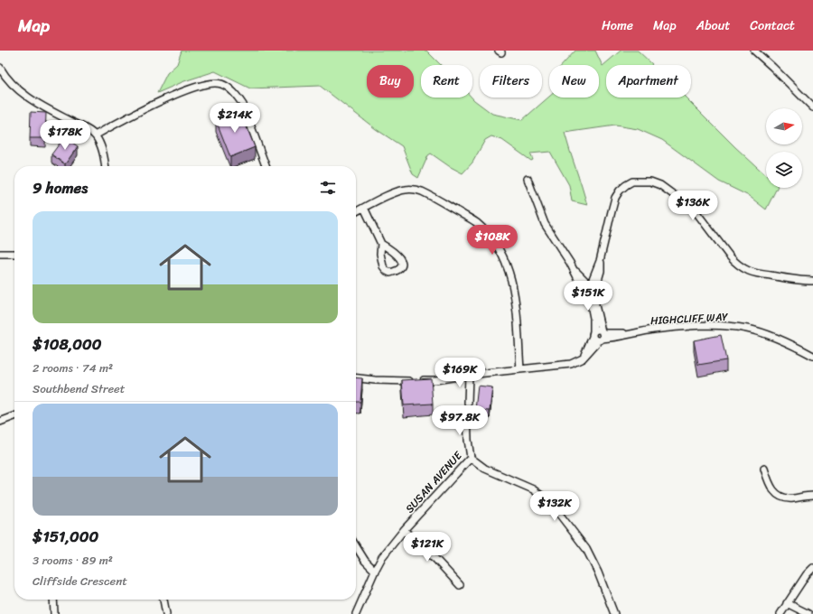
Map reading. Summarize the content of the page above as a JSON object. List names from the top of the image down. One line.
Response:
{"streets":{"street":["HIGHCLIFF WAY","SUSAN AVENUE"]},"north":"right","page":{"header":"Map","nav":["Home","Map","About","Contact"],"chip":["Buy","Rent","Filters","New","Apartment"],"price":["$214K","$178K","$136K","$108K","$151K","$169K","$97.8K","$132K","$121K"],"heading":"9 homes","list":[{"name":"$108,000","note":"2 rooms · 74 m² · Southbend Street"},{"name":"$151,000","note":"3 rooms · 89 m² · Cliffside Crescent"}]}}
